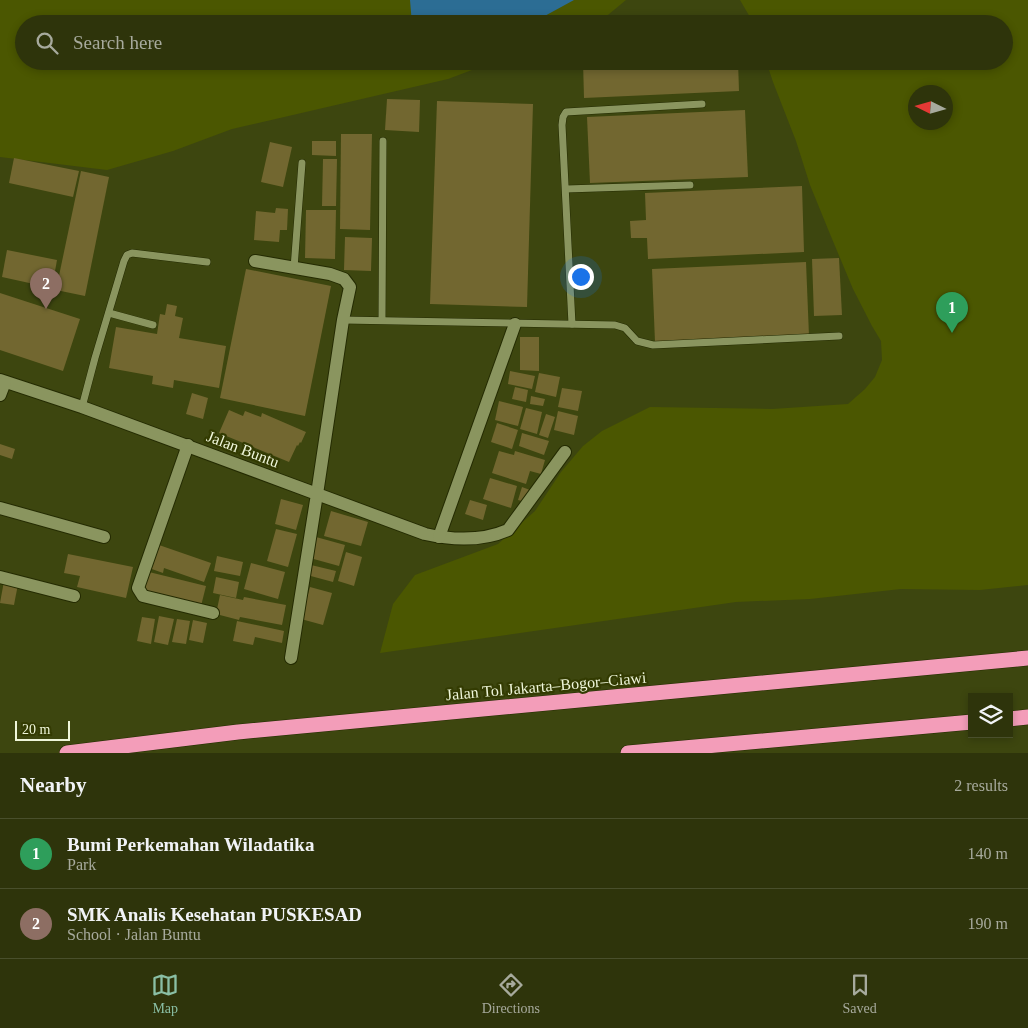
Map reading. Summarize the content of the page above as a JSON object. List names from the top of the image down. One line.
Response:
{"streets":{"highway":["Jalan Tol Jakarta–Bogor–Ciawi"],"street":["Jalan Buntu"]},"scale_bar":"20 m","north":"left","page":{"search":"Search here","pins":["2","1"],"scale":"20 m","heading":["Nearby","2 results"],"list":[{"mark":"1","name":"Bumi Perkemahan Wiladatika","note":"Park","value":"140 m"},{"mark":"2","name":"SMK Analis Kesehatan PUSKESAD","note":"School · Jalan Buntu","value":"190 m"}],"nav":["Map","Directions","Saved"]}}
